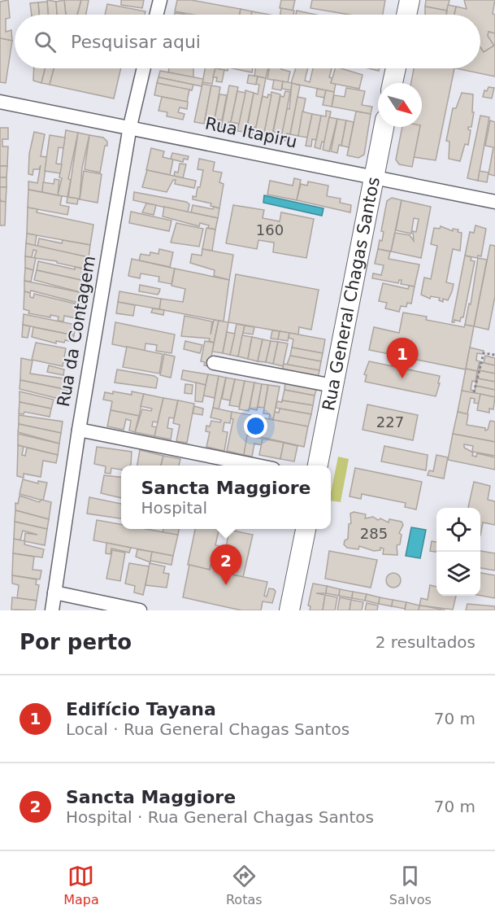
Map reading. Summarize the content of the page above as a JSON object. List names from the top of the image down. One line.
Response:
{"streets":{"street":["Rua Itapiru","Rua General Chagas Santos","Rua da Contagem"]},"crossings":[["Rua Itapiru","Rua General Chagas Santos"],["Rua Itapiru","Rua da Contagem"]],"house_numbers":["160","227","285"],"north":"bottom right","page":{"search":"Pesquisar aqui","pins":["1","2"],"popup":["Sancta Maggiore","Hospital"],"heading":["Por perto","2 resultados"],"list":[{"mark":"1","name":"Edifício Tayana","note":"Local · Rua General Chagas Santos","value":"70 m"},{"mark":"2","name":"Sancta Maggiore","note":"Hospital · Rua General Chagas Santos","value":"70 m"}],"nav":["Mapa","Rotas","Salvos"]}}
